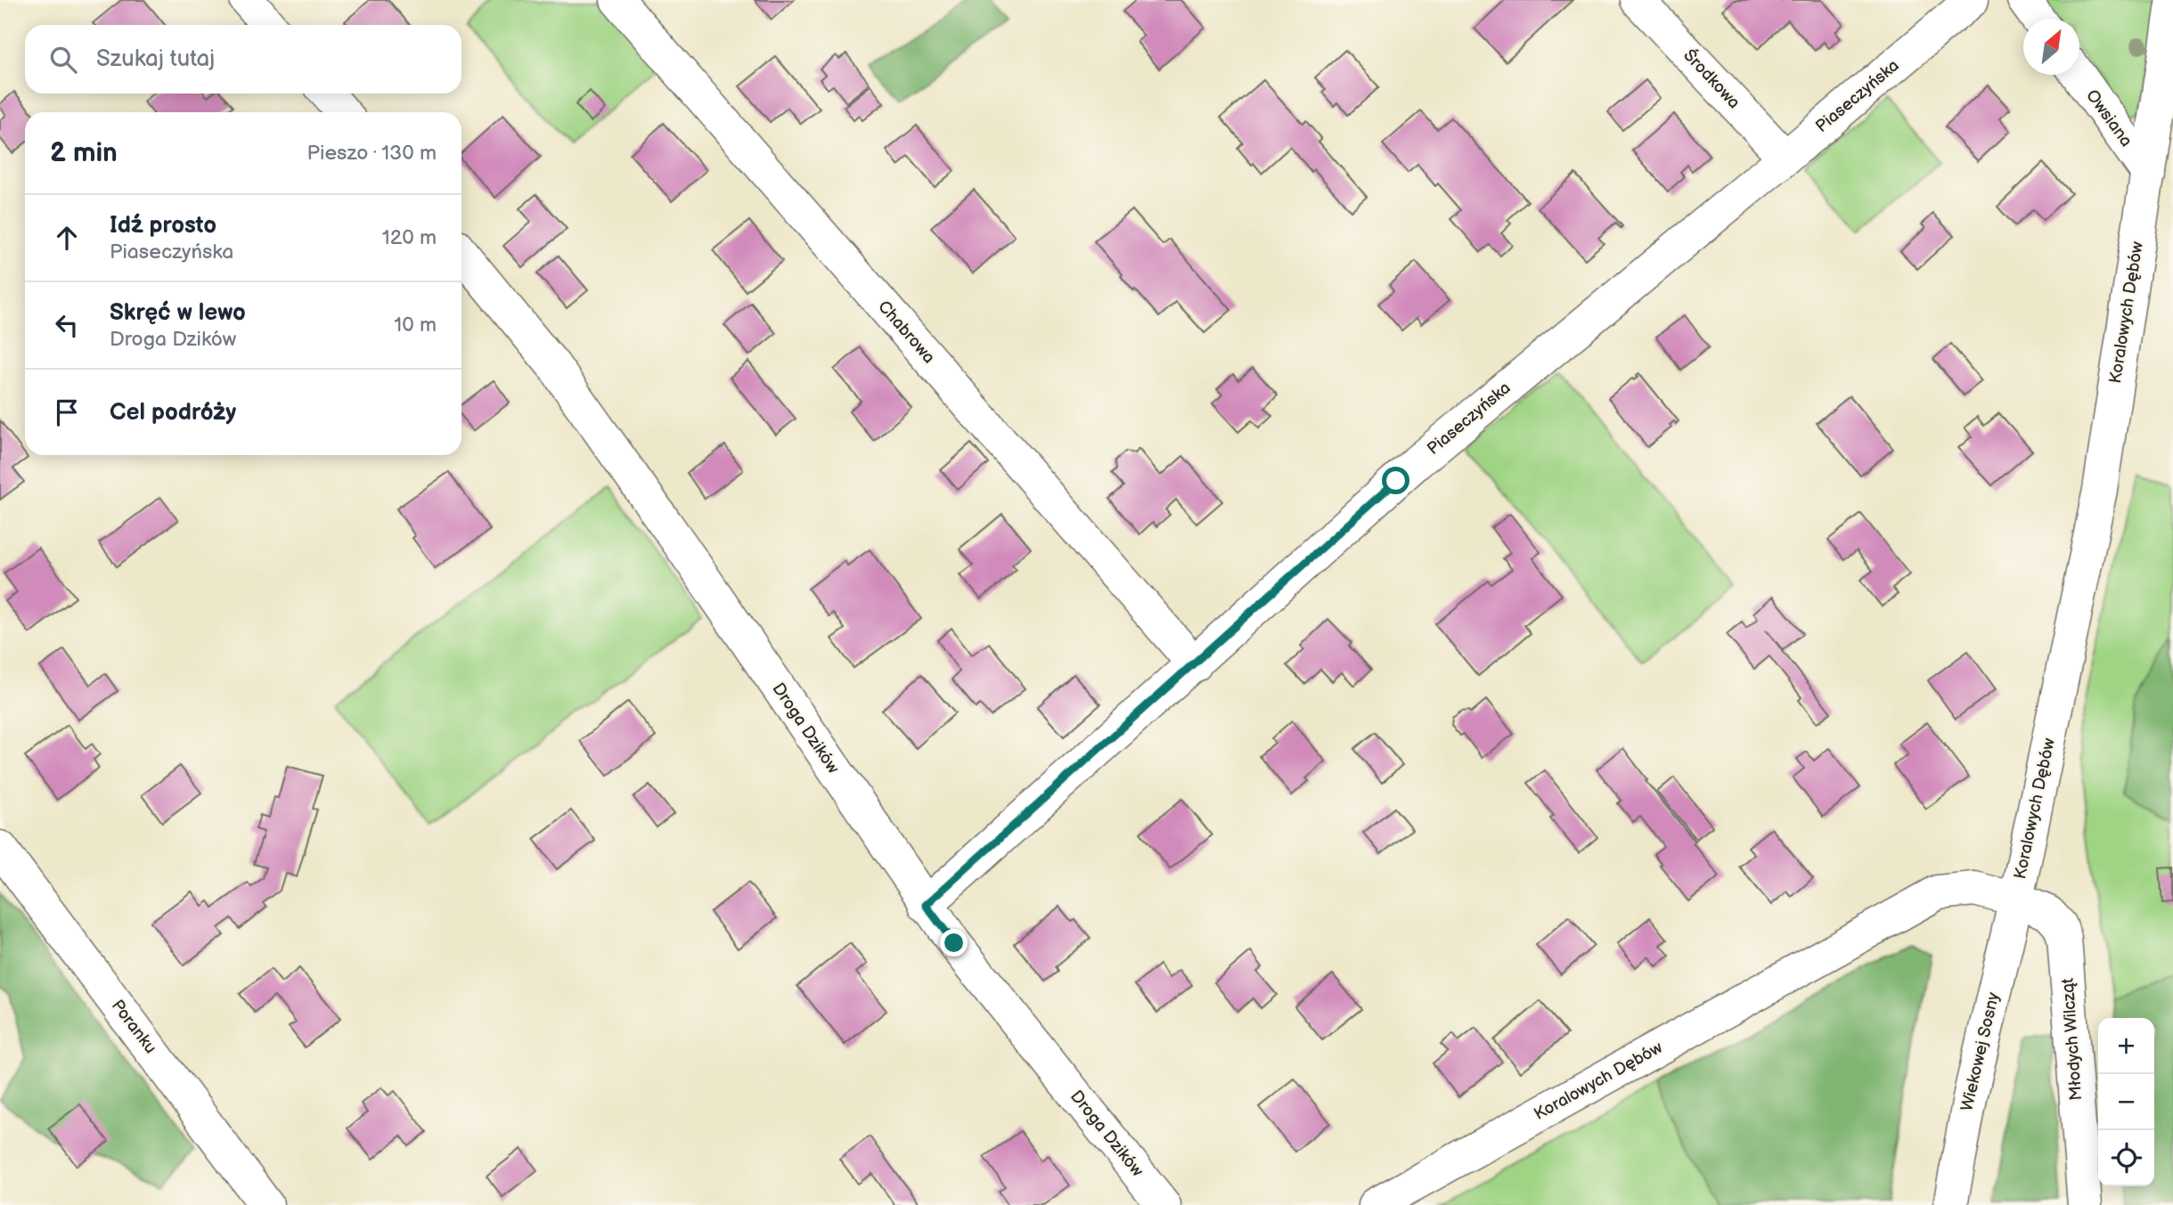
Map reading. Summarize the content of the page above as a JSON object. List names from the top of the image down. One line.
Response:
{"streets":{"street":["Środkowa","Piaseczyńska","Owsiana","Koralowych Dębów","Chabrowa","Droga Dzików","Poranku","Młodych Wilcząt","Wiekowej Sosny"]},"crossings":[["Środkowa","Piaseczyńska"],["Piaseczyńska","Chabrowa"],["Piaseczyńska","Droga Dzików"],["Owsiana","Koralowych Dębów"],["Koralowych Dębów","Młodych Wilcząt"],["Koralowych Dębów","Wiekowej Sosny"],["Młodych Wilcząt","Wiekowej Sosny"]],"north":"top right","page":{"search":"Szukaj tutaj","heading":["2 min","Pieszo · 130 m"],"list":[["Idź prosto","Piaseczyńska","120 m"],["Skręć w lewo","Droga Dzików","10 m"],"Cel podróży"],"map_buttons":["+","−"]}}
